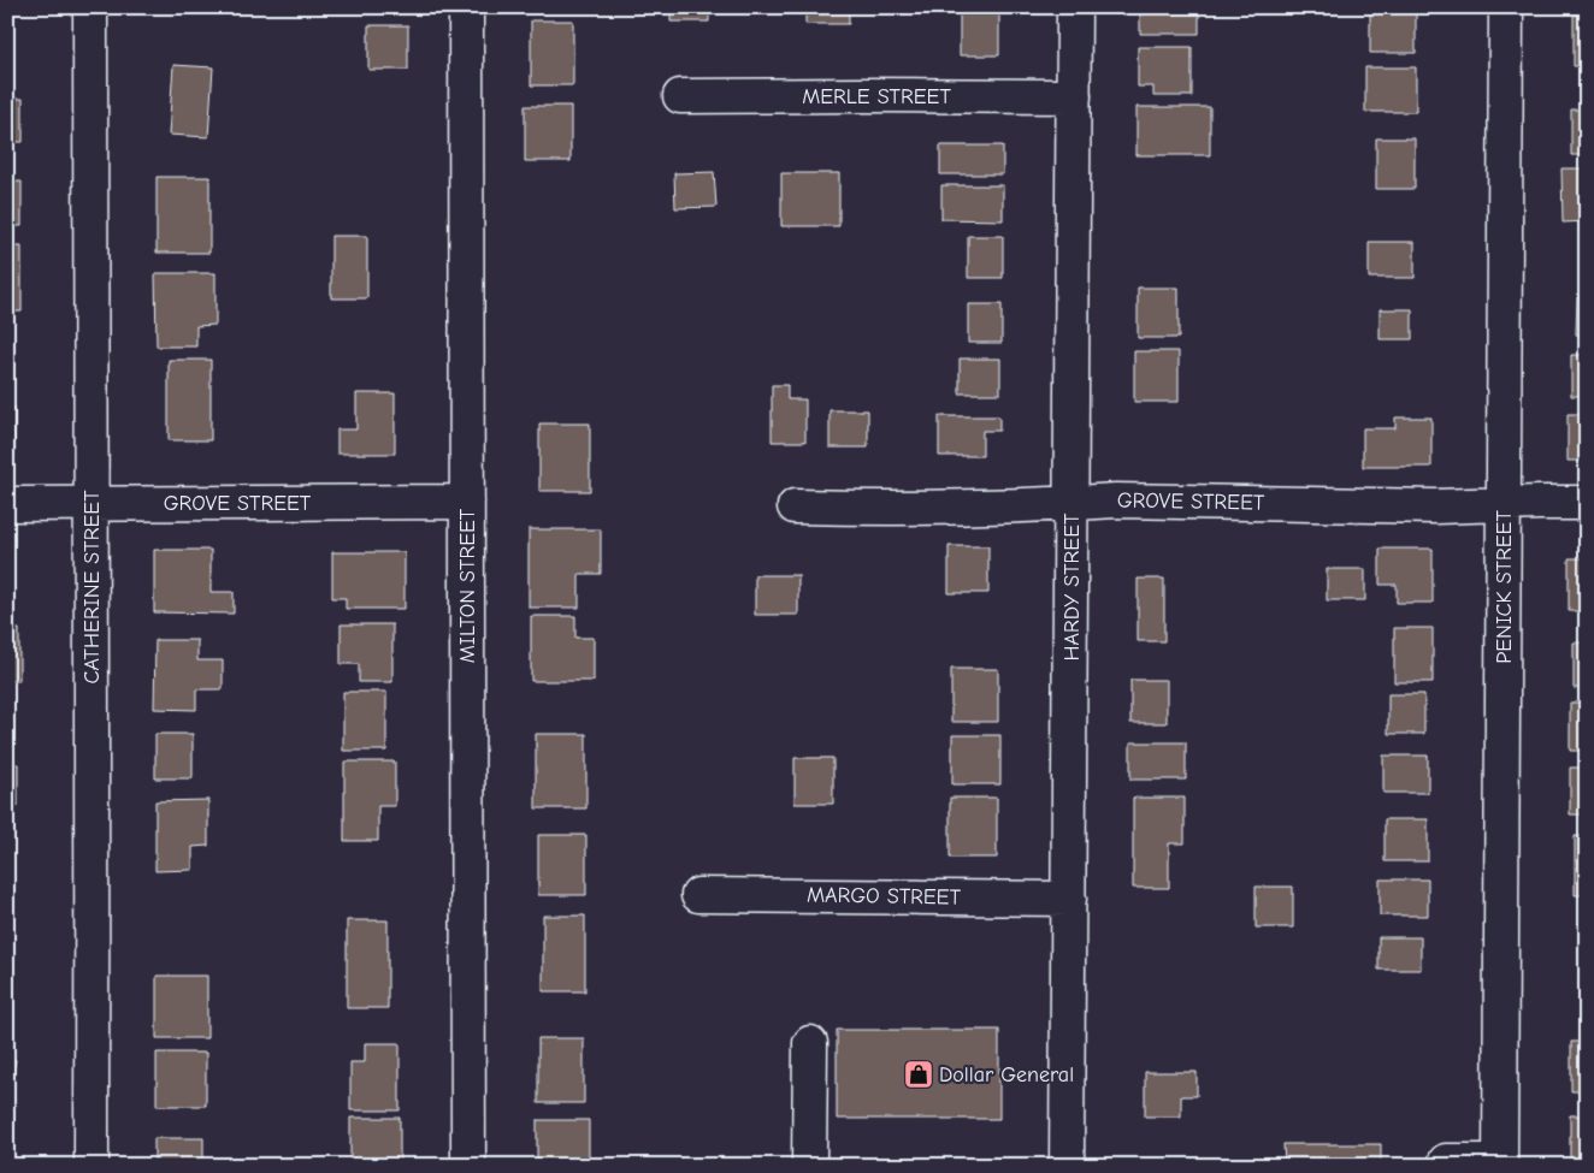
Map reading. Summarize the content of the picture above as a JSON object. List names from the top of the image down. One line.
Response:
{"streets":{"street":["MERLE STREET","GROVE STREET","MILTON STREET","CATHERINE STREET","HARDY STREET","PENICK STREET","MARGO STREET"]},"crossings":[["MERLE STREET","HARDY STREET"],["GROVE STREET","MILTON STREET"],["GROVE STREET","CATHERINE STREET"],["GROVE STREET","HARDY STREET"],["GROVE STREET","PENICK STREET"],["HARDY STREET","MARGO STREET"]],"places":{"shop":["Dollar General"]}}
